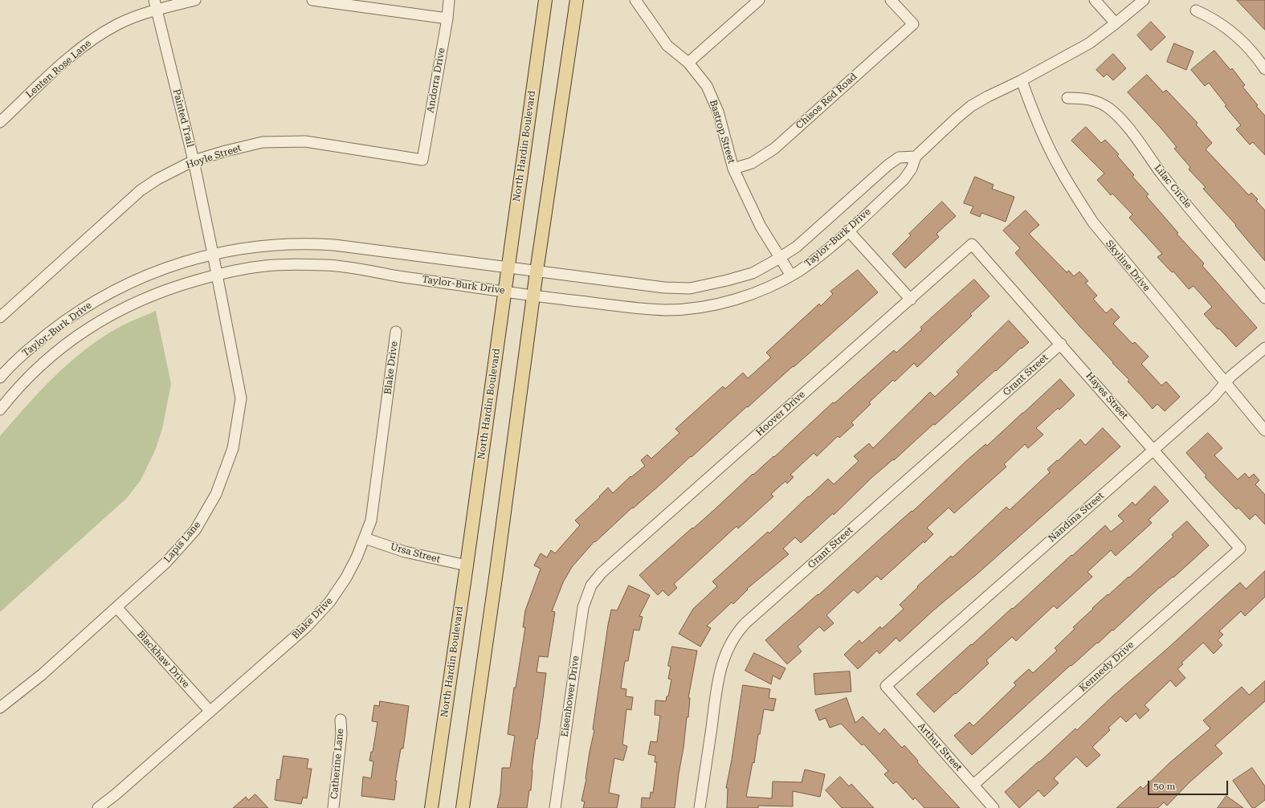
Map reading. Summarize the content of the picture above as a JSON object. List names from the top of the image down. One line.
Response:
{"streets":{"main road":["North Hardin Boulevard"],"street":["Lenten Rose Lane","Andorra Drive","Chisos Red Road","Painted Trail","Bastrop Street","Hoyle Street","Lilac Circle","Taylor-Burk Drive","Skyline Drive","Blake Drive","Grant Street","Hayes Street","Hoover Drive","Nandina Street","Lapis Lane","Ursa Street","Blackhaw Drive","Kennedy Drive","Eisenhower Drive","Arthur Street","Catherine Lane"]},"crossings":[["Lenten Rose Lane","Painted Trail"],["Andorra Drive","Hoyle Street"],["Chisos Red Road","Bastrop Street"],["Painted Trail","Hoyle Street"],["Painted Trail","Taylor-Burk Drive"],["Painted Trail","Lapis Lane"],["Bastrop Street","Taylor-Burk Drive"],["North Hardin Boulevard","Taylor-Burk Drive"],["North Hardin Boulevard","Ursa Street"],["Taylor-Burk Drive","Skyline Drive"],["Taylor-Burk Drive","Lapis Lane"],["Skyline Drive","Nandina Street"],["Blake Drive","Ursa Street"],["Blake Drive","Blackhaw Drive"],["Grant Street","Hayes Street"],["Hayes Street","Hoover Drive"],["Hayes Street","Nandina Street"],["Hayes Street","Kennedy Drive"],["Hoover Drive","Eisenhower Drive"],["Nandina Street","Arthur Street"],["Lapis Lane","Blackhaw Drive"],["Kennedy Drive","Arthur Street"]],"scale_bar":"50 m"}
